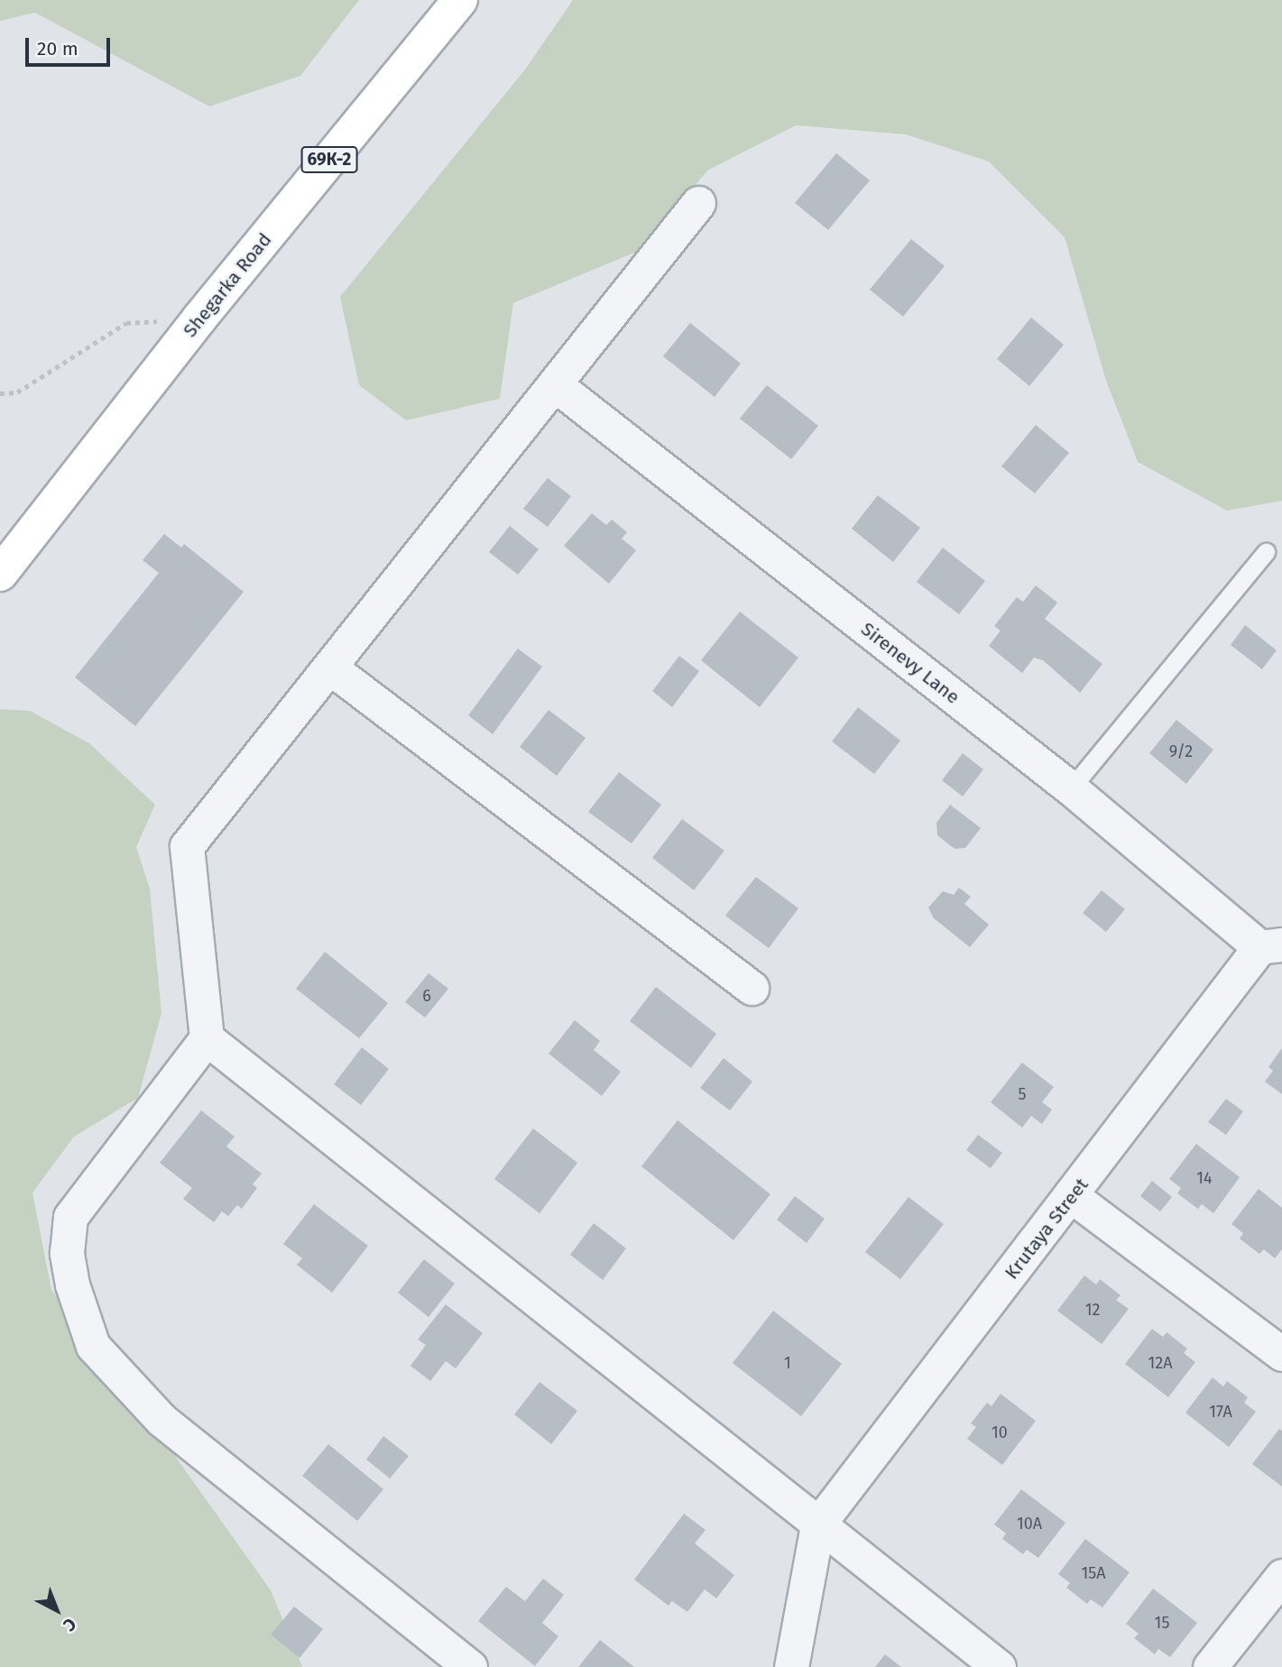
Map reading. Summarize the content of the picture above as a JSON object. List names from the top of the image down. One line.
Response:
{"streets":{"main road":["69К-2","Shegarka Road"],"street":["Sirenevy Lane","Krutaya Street"]},"crossings":[["Sirenevy Lane","Krutaya Street"]],"house_numbers":["9/2","6","5","14","12","1","12А","17А","10","10А","15А","15"],"scale_bar":"20 m","north":"bottom right"}
